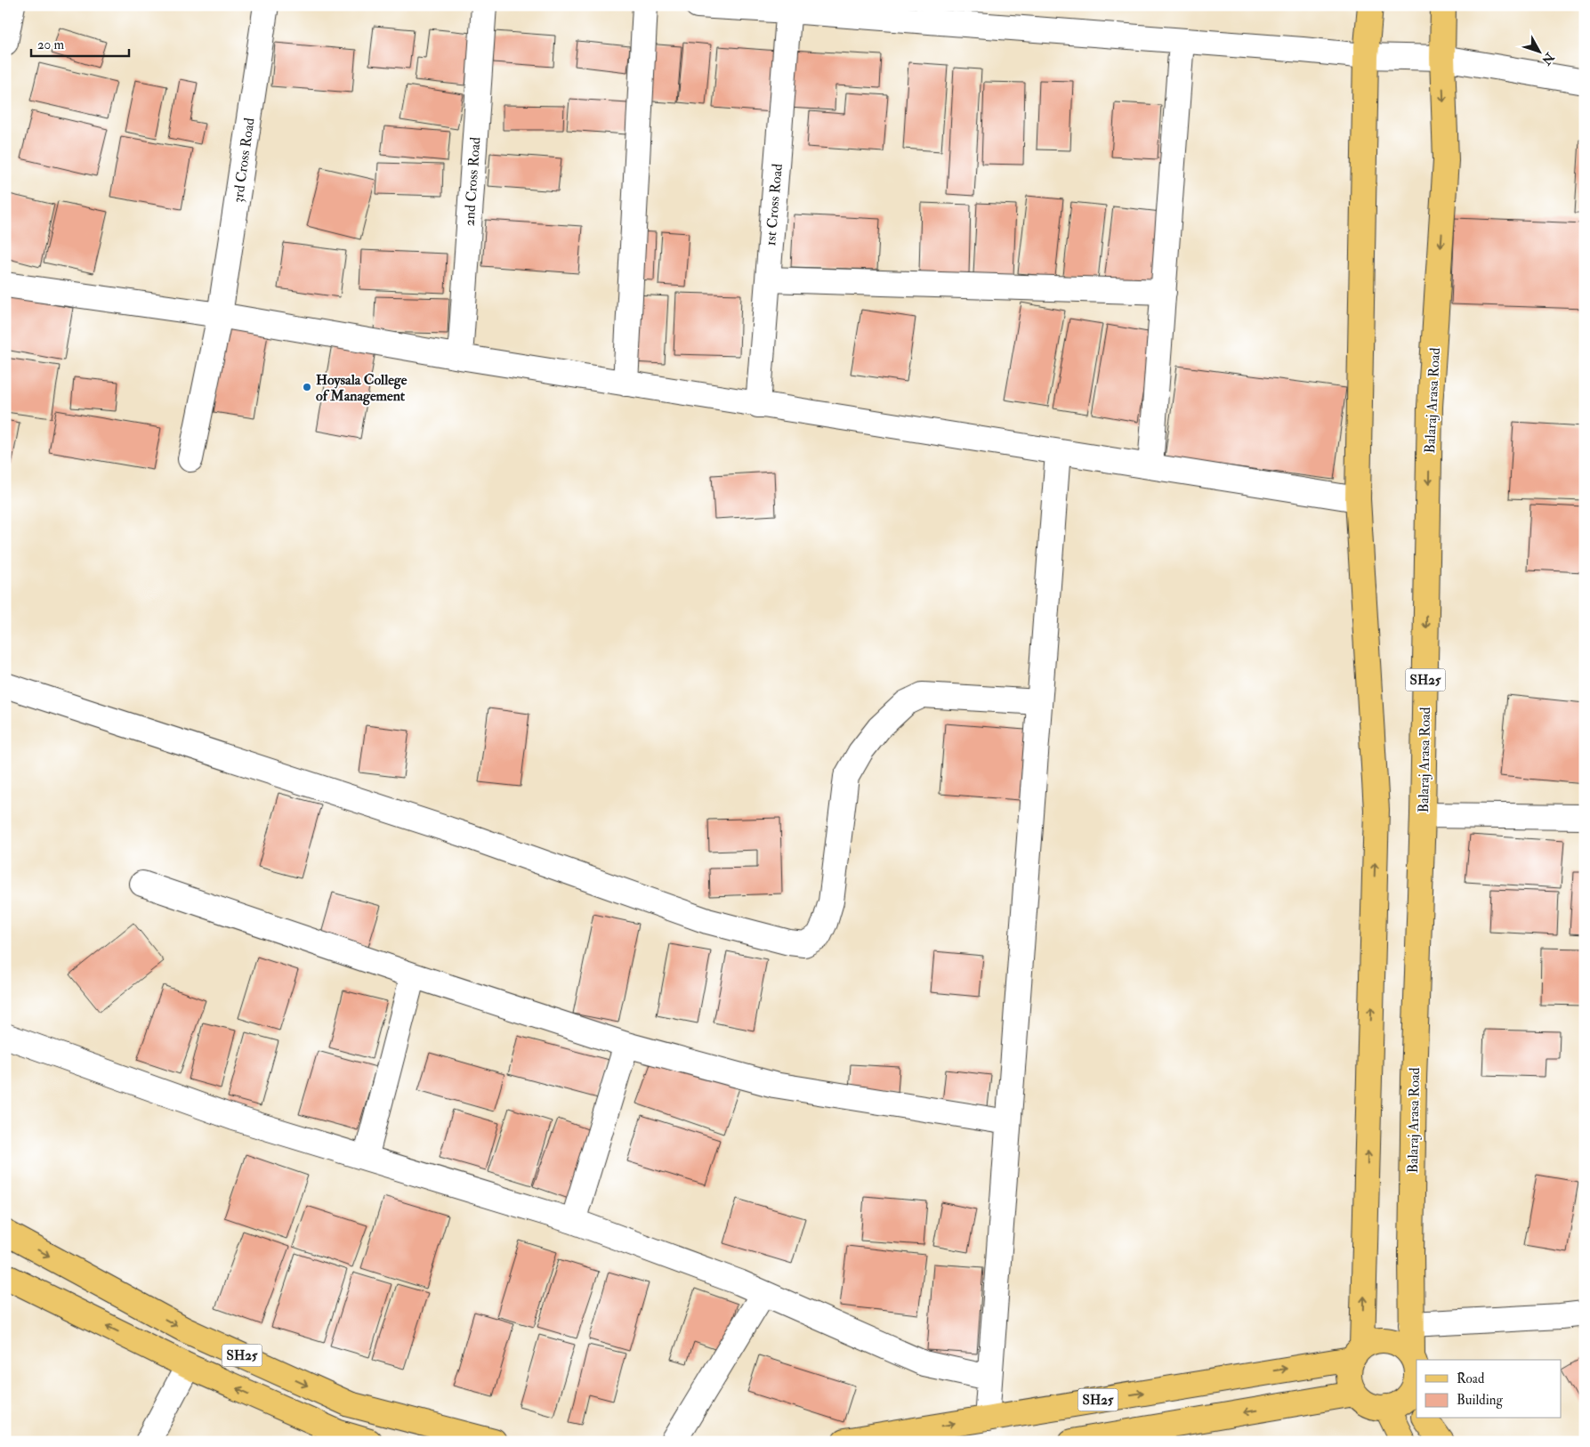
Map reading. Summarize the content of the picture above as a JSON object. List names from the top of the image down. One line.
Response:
{"streets":{"main road":["Balaraj Arasa Road","SH25"],"street":["3rd Cross Road","2nd Cross Road","1st Cross Road"]},"crossings":[["Balaraj Arasa Road","SH25"]],"places":["Hoysala College of Management"],"legend":["Road","Building"],"scale_bar":"20 m","north":"bottom right"}
